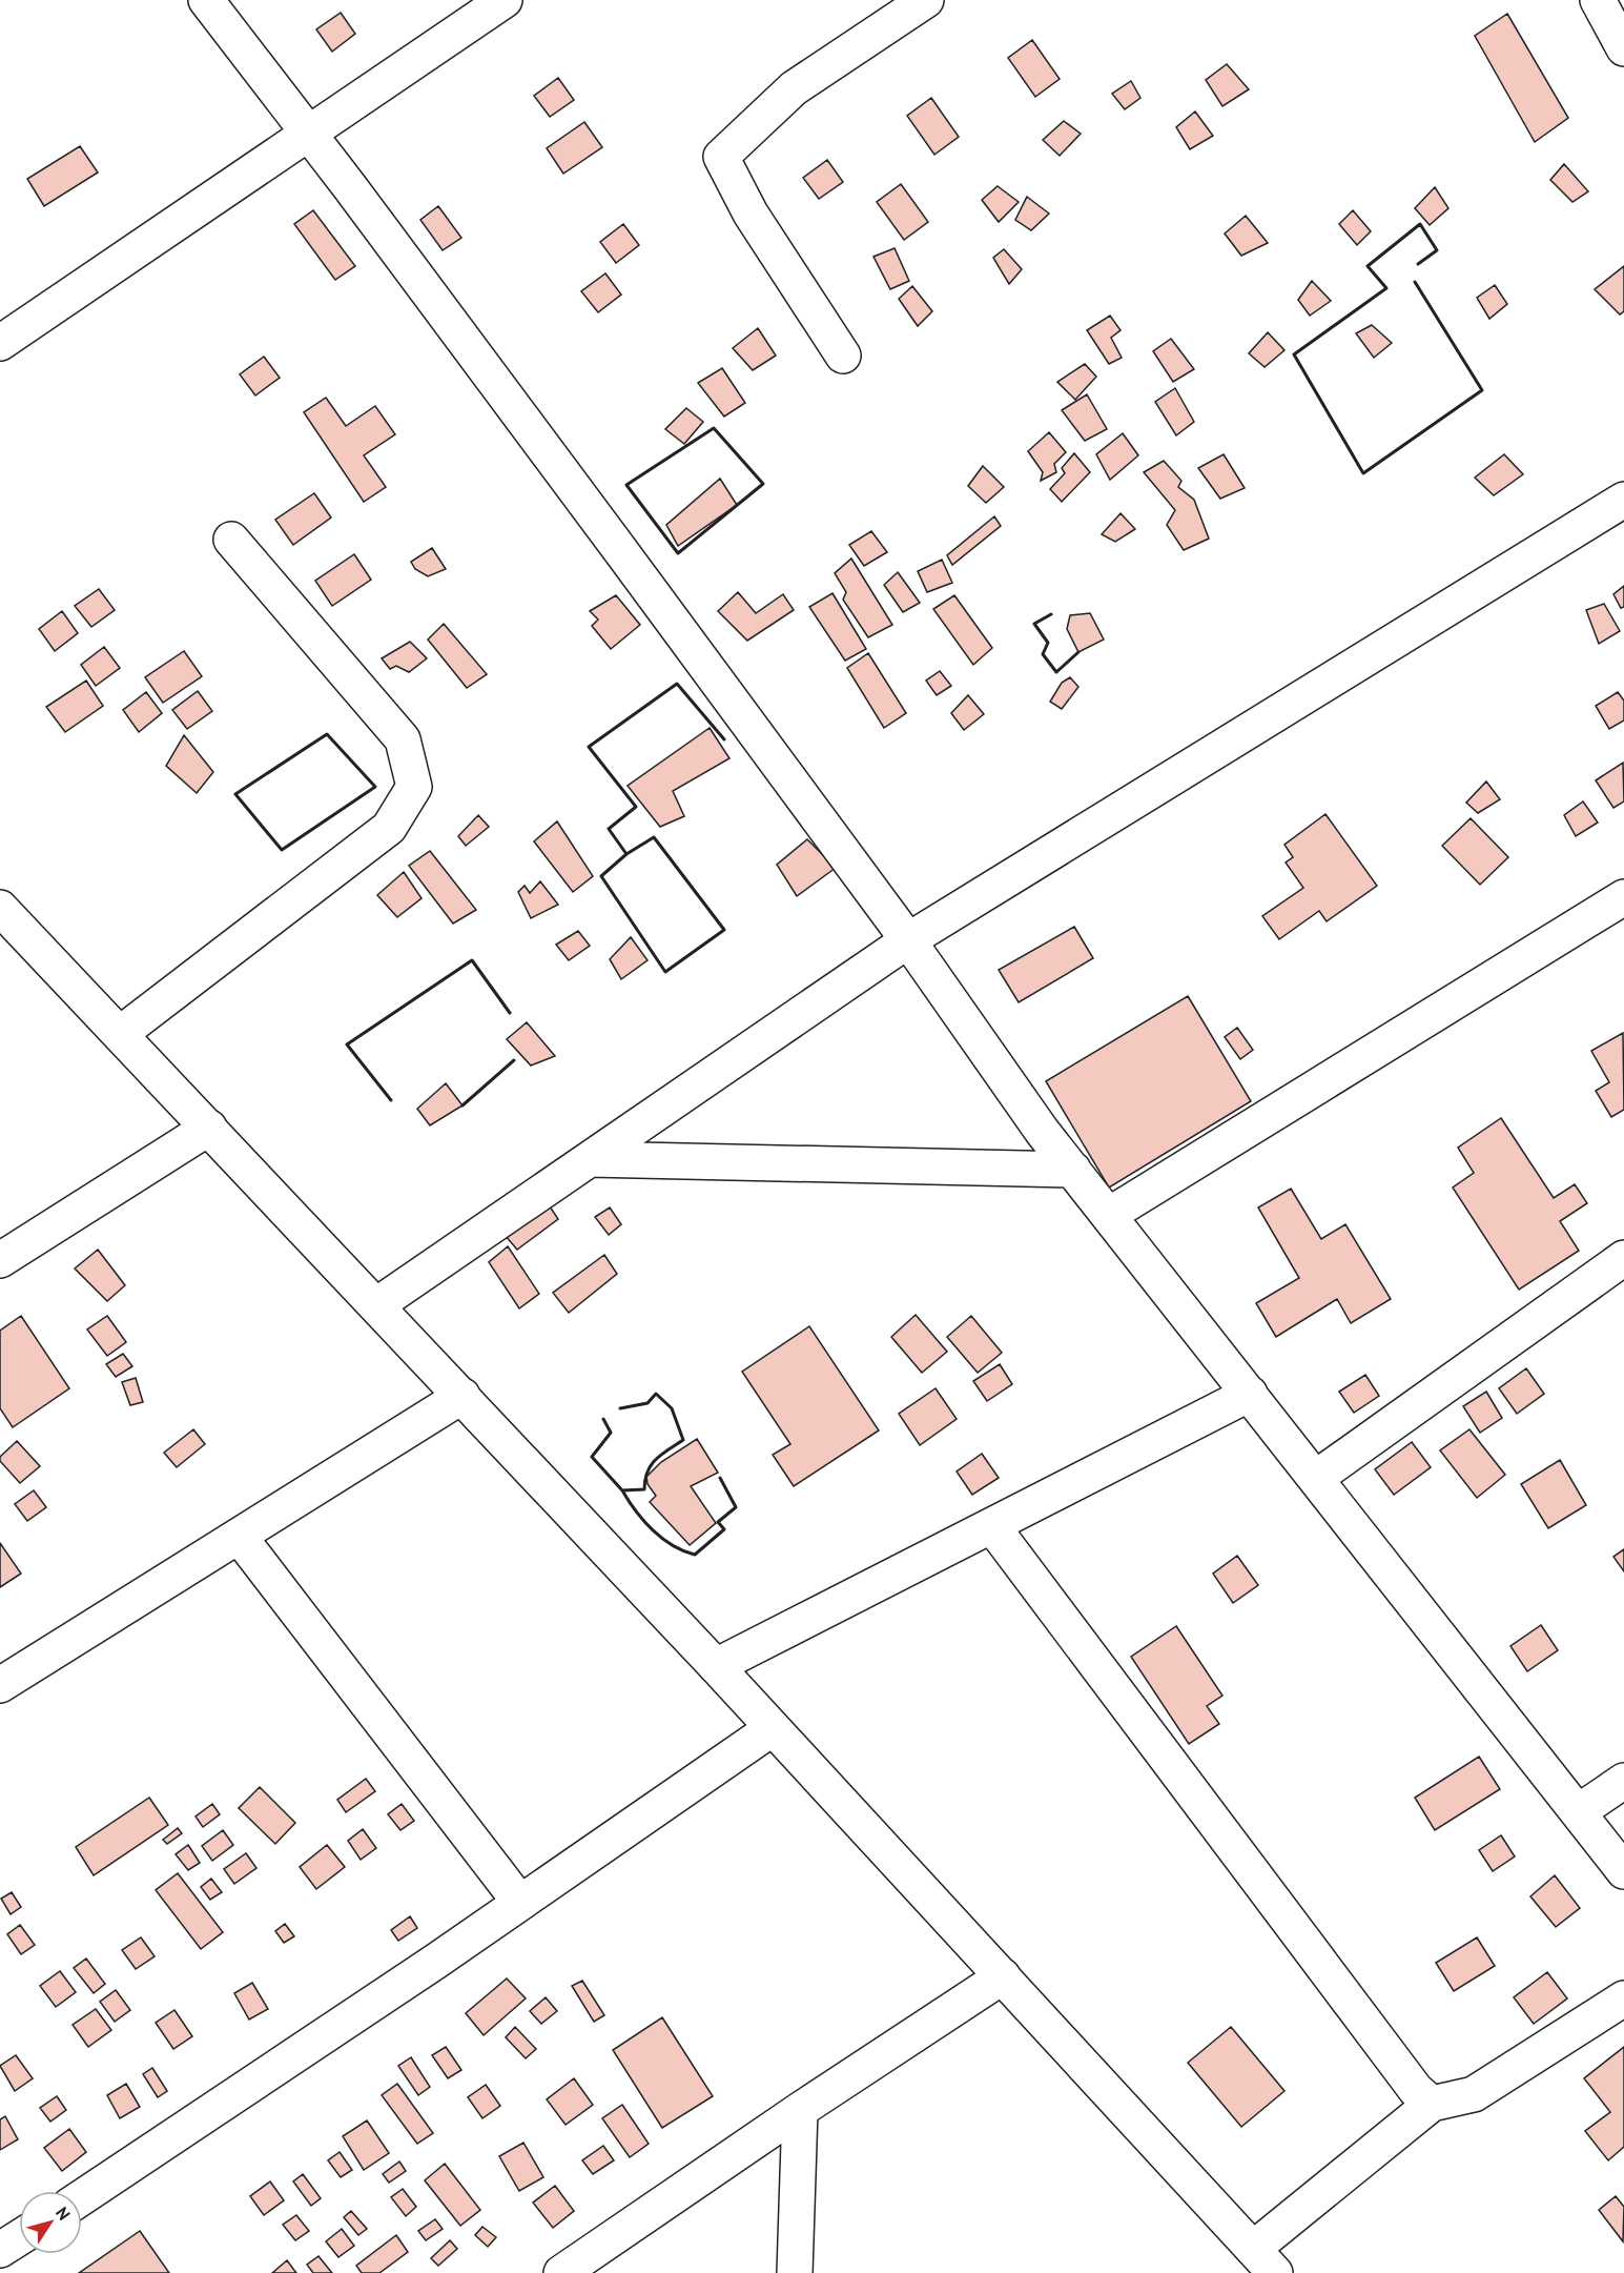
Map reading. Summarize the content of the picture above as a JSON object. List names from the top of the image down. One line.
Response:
{"north":"top right"}
